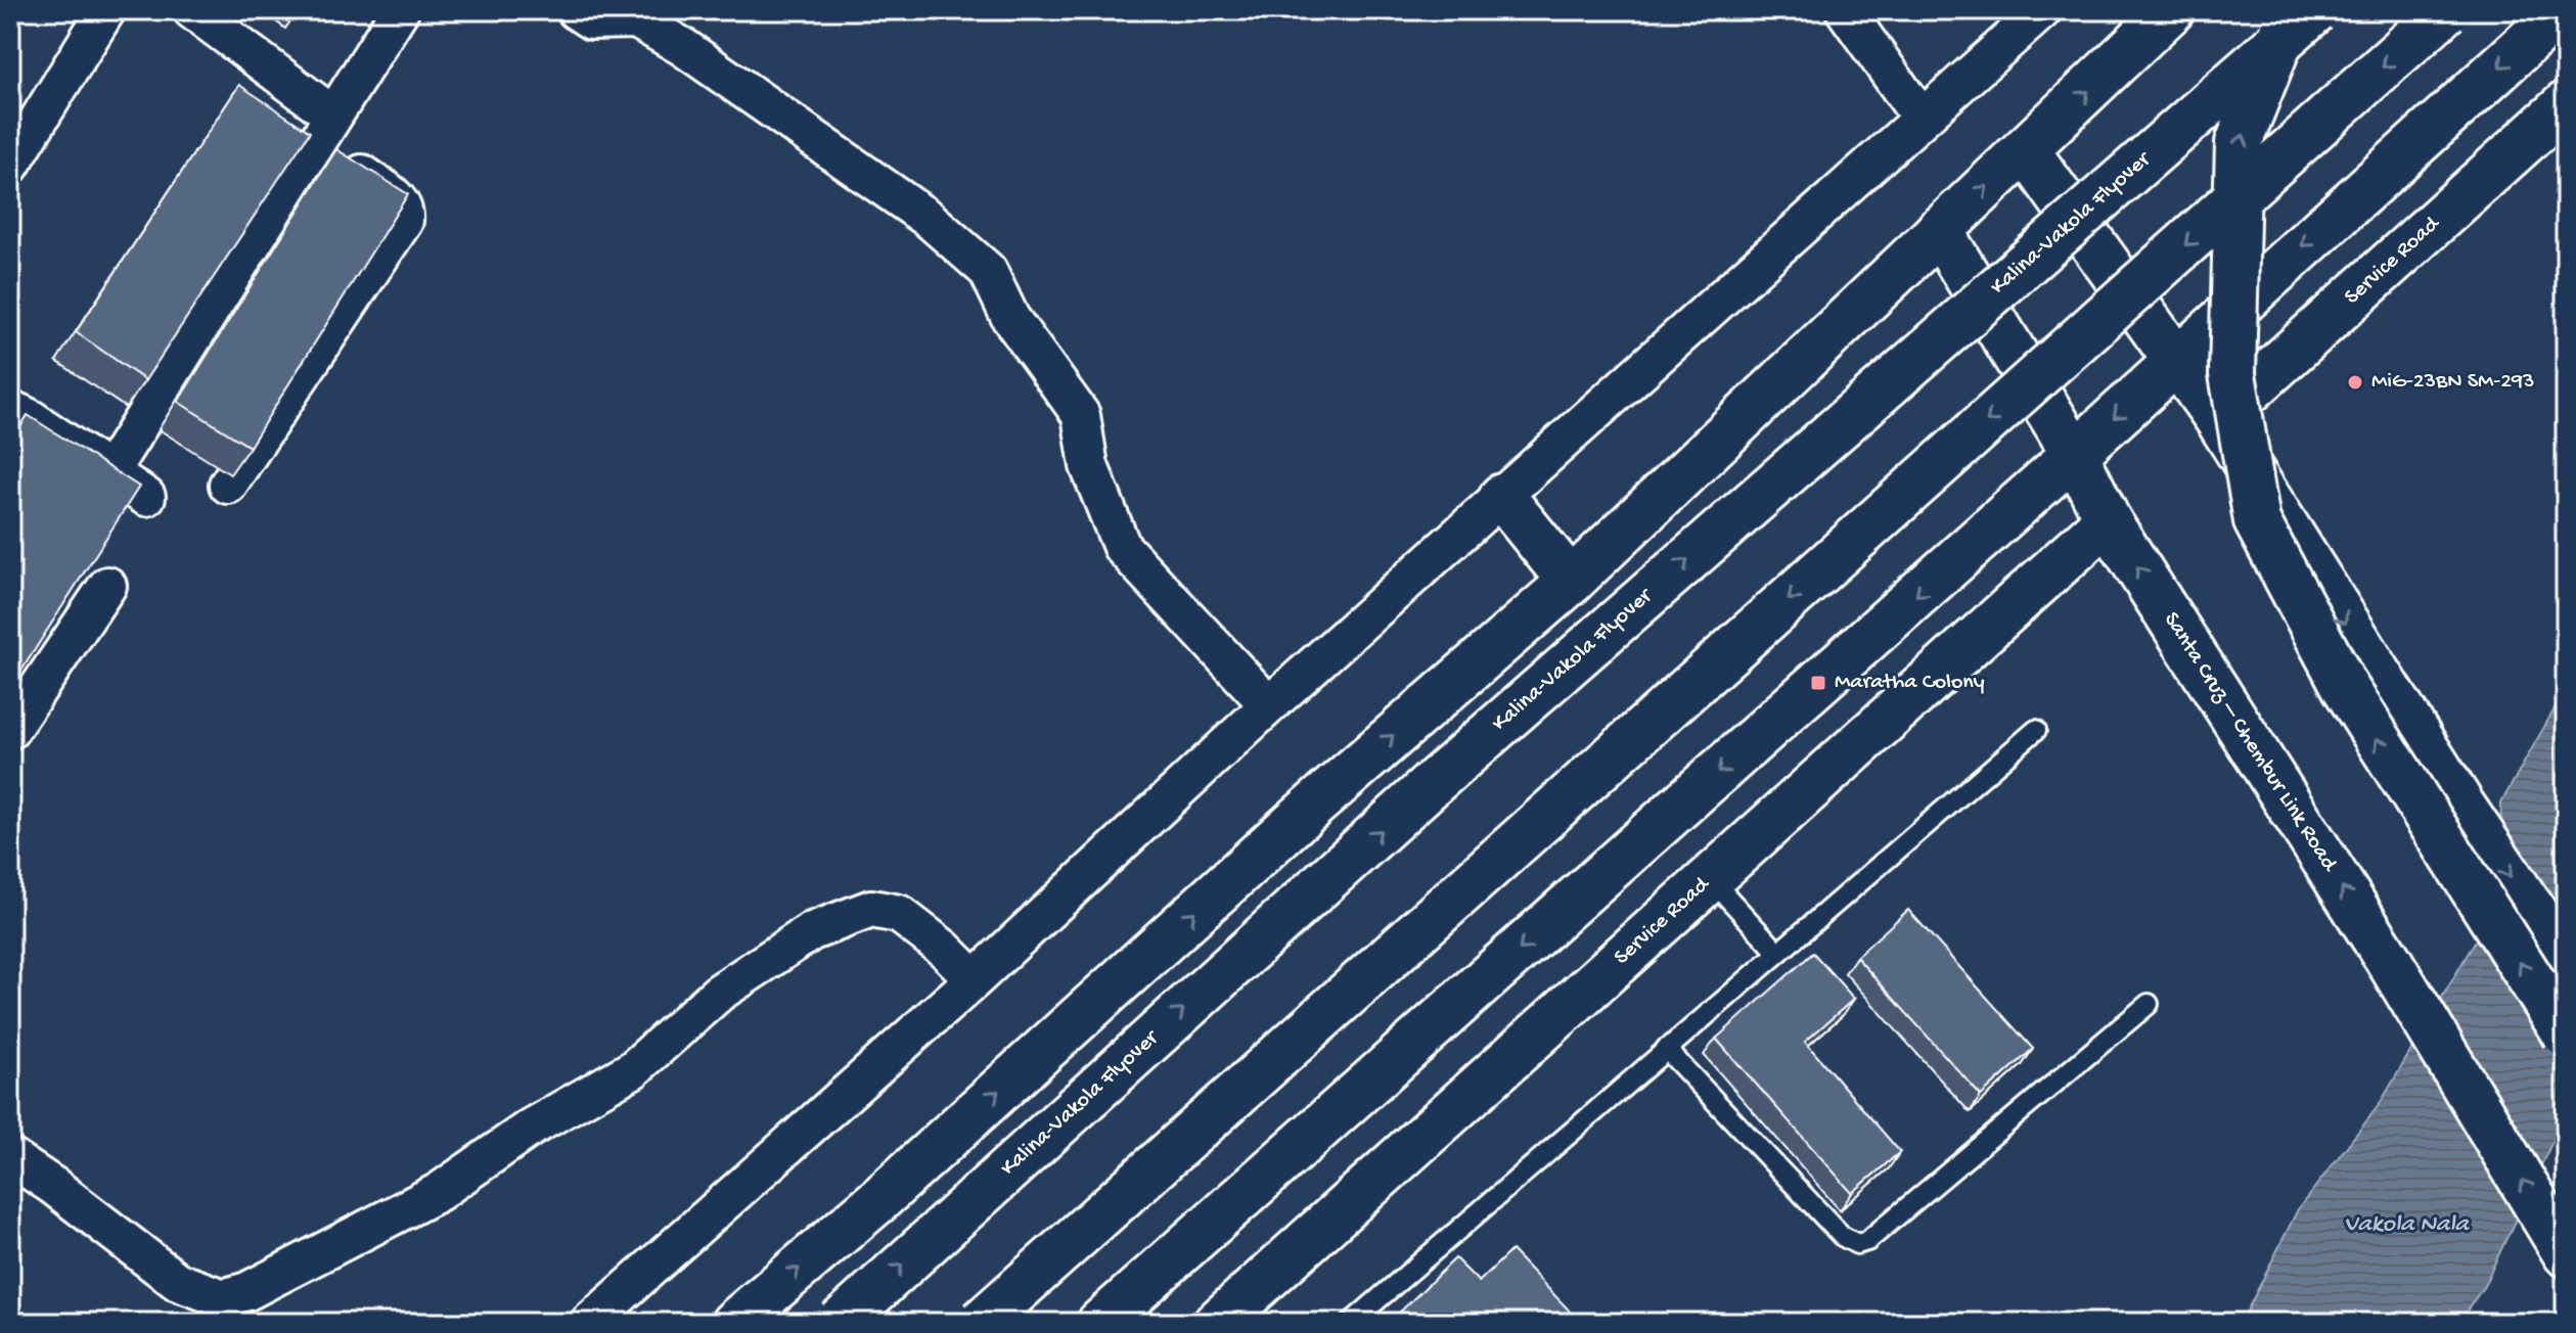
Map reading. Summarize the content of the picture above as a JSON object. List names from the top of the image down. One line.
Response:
{"streets":{"main road":["Kalina-Vakola Flyover","Service Road","Santa Cruz – Chembur Link Road"]},"crossings":[["Service Road","Santa Cruz – Chembur Link Road"]],"water":["Vakola Nala"],"places":{"other":["MiG-23BN SM-293"],"transit":["Maratha Colony"]}}
